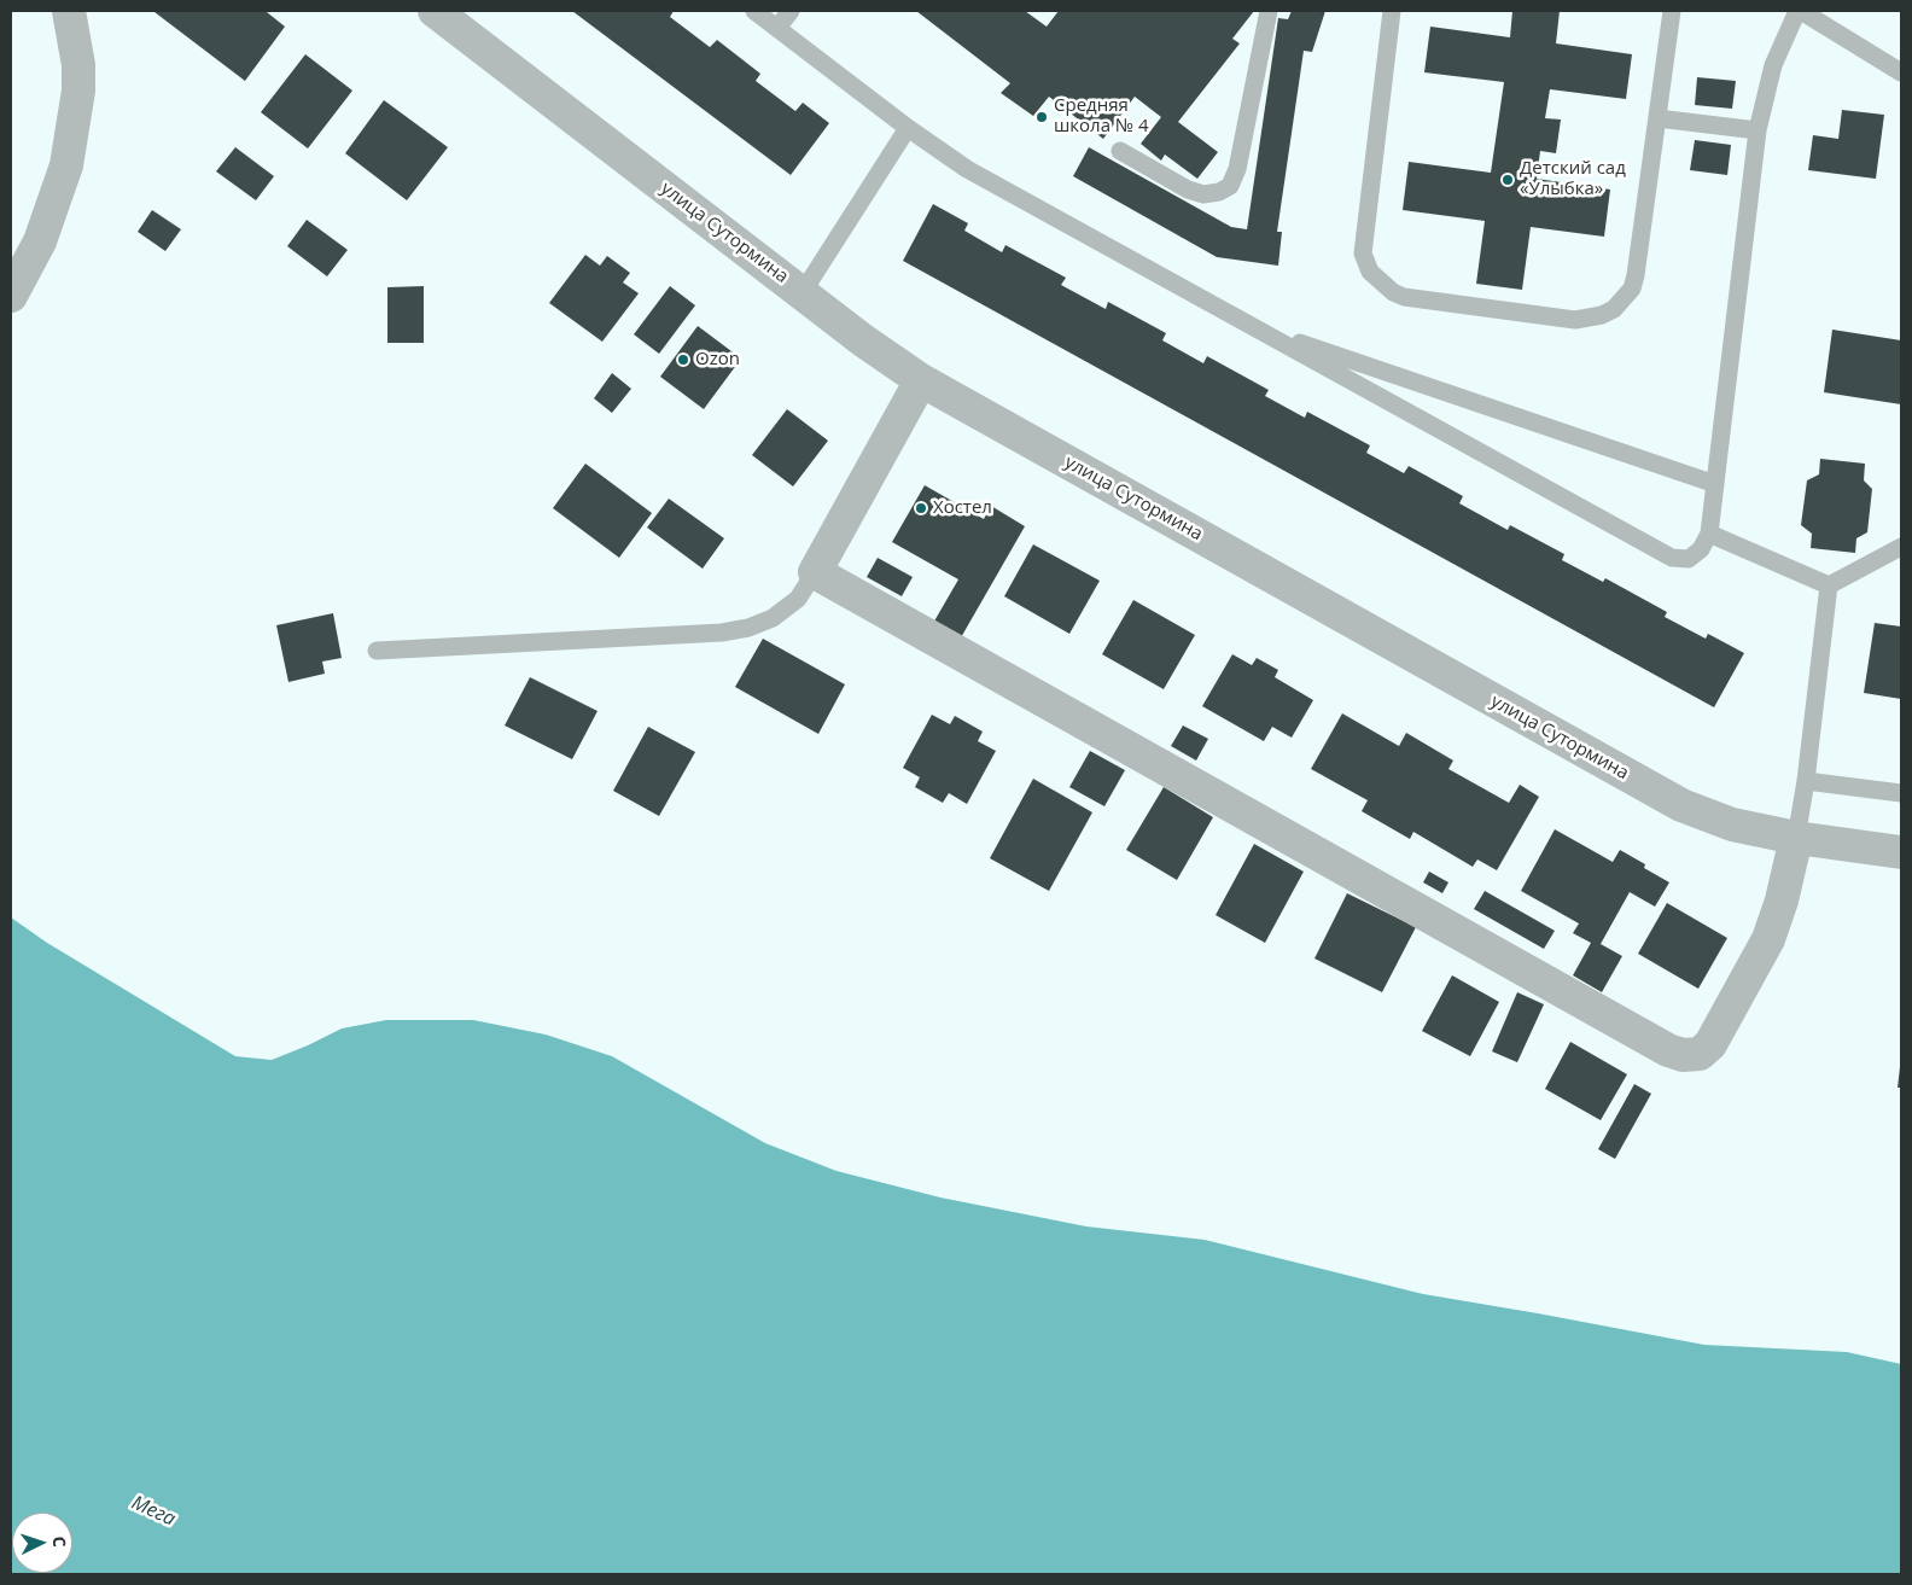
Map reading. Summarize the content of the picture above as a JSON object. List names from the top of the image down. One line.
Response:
{"streets":{"street":["улица Сутормина"]},"water":["Мега"],"places":["Средняя школа № 4","Детский сад «Улыбка»","Ozon","Хостел"],"north":"right"}
